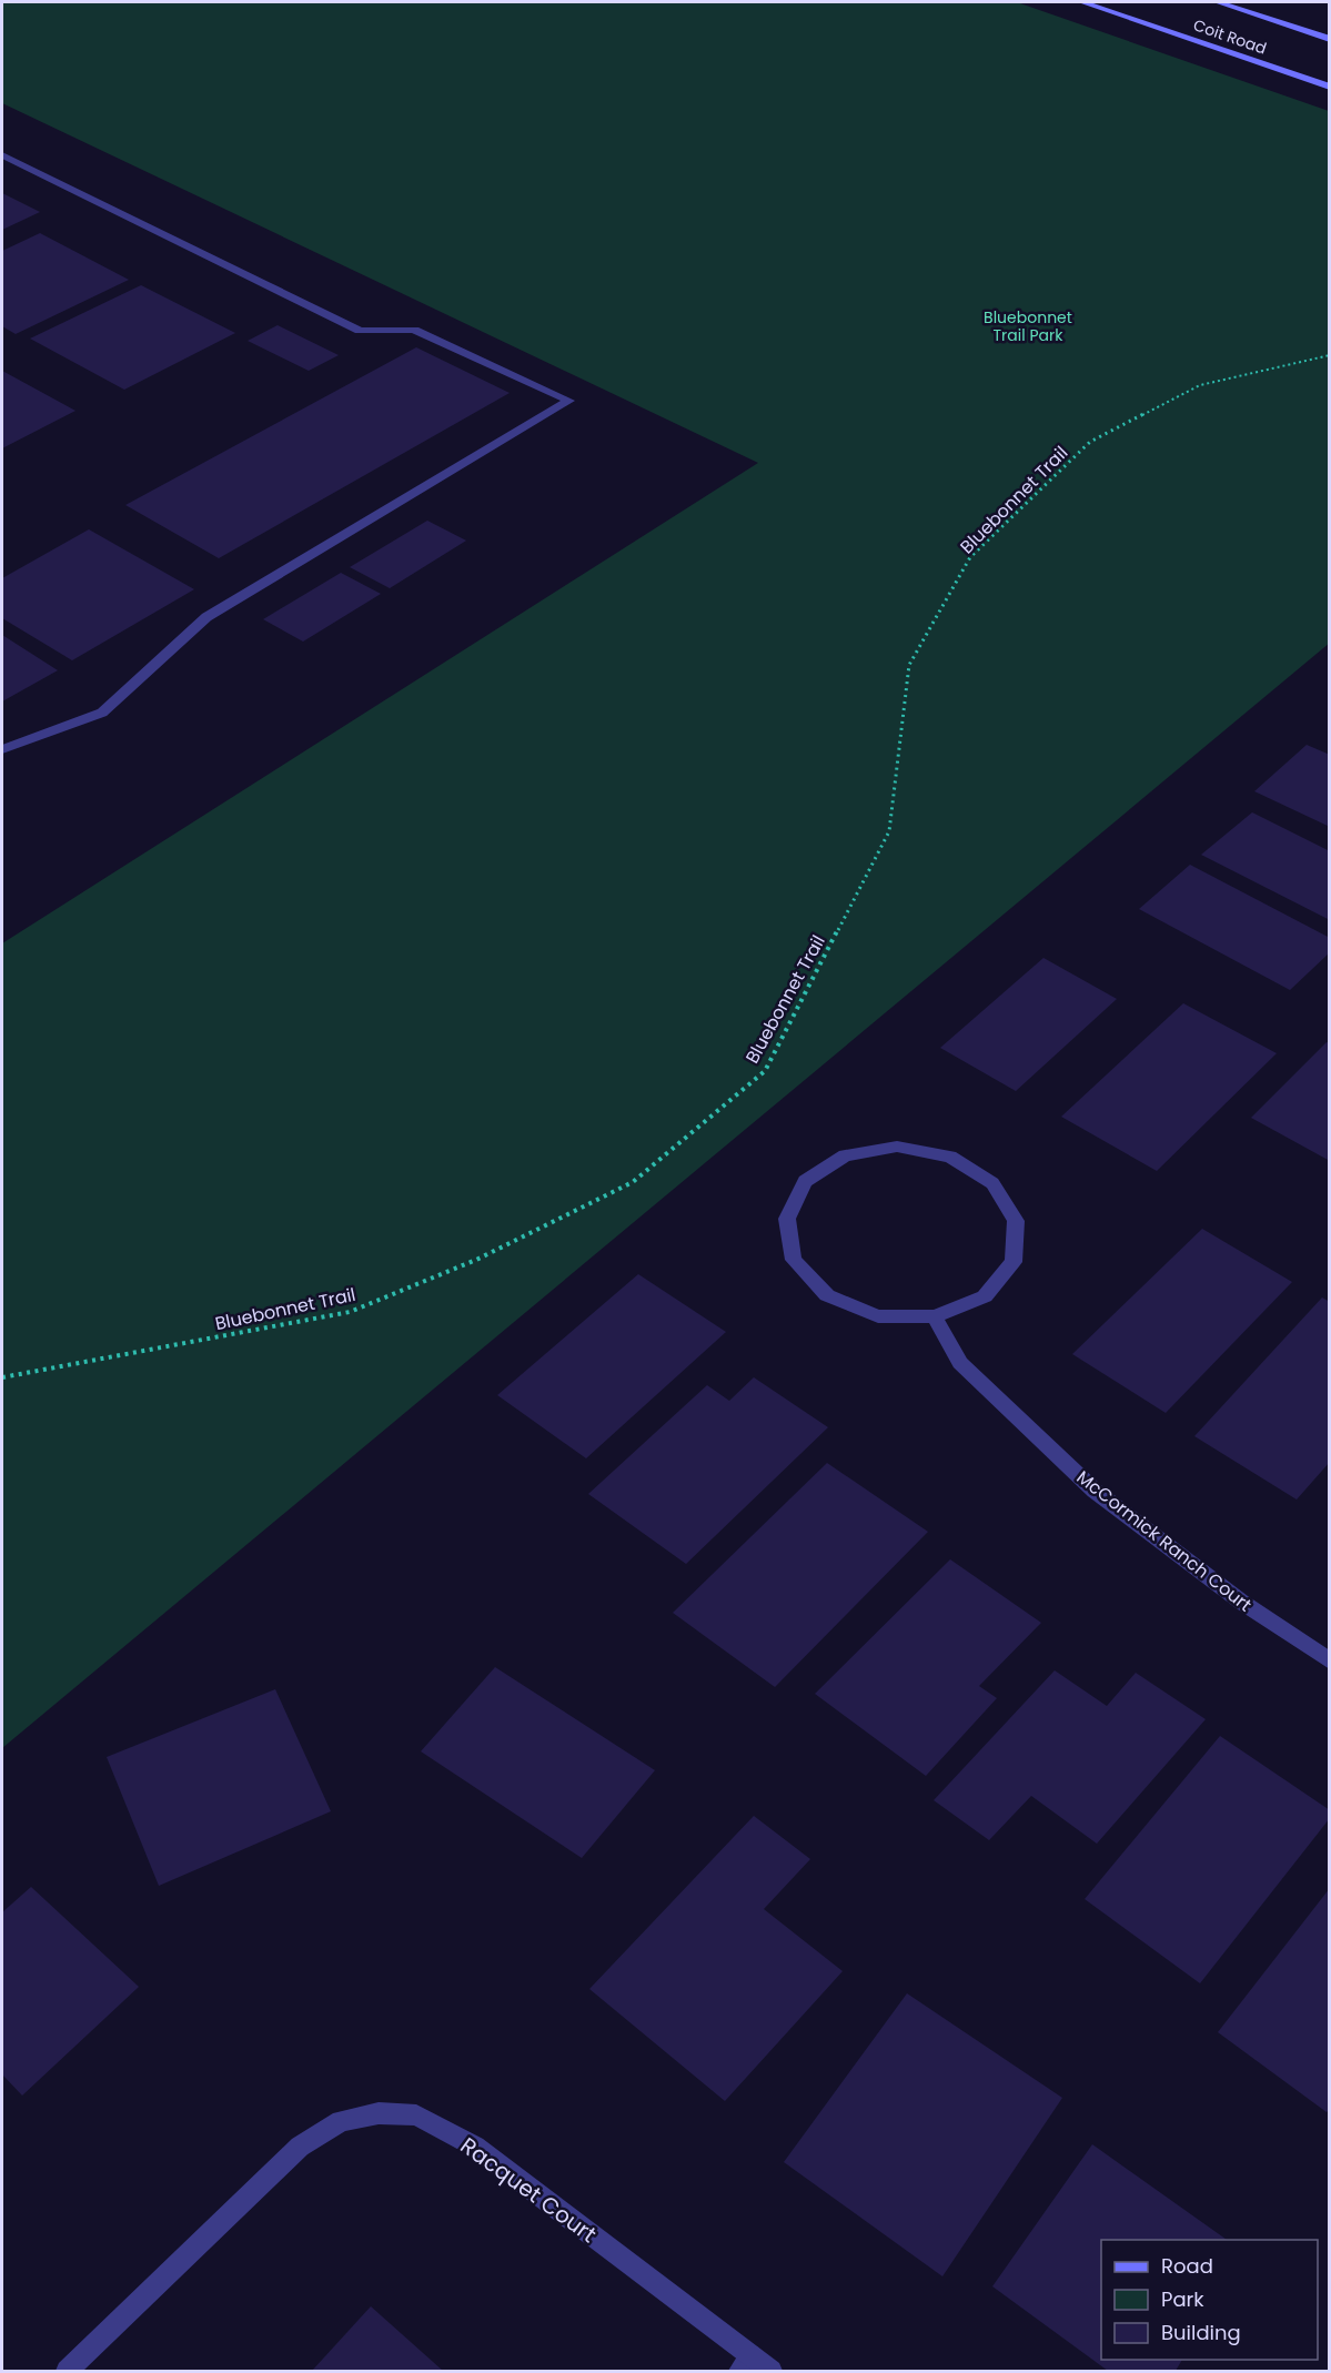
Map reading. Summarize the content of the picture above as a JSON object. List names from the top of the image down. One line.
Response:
{"streets":{"main road":["Coit Road"],"street":["McCormick Ranch Court","Racquet Court"],"path":["Bluebonnet Trail"]},"parks":["Bluebonnet Trail Park"],"legend":["Road","Park","Building"]}
